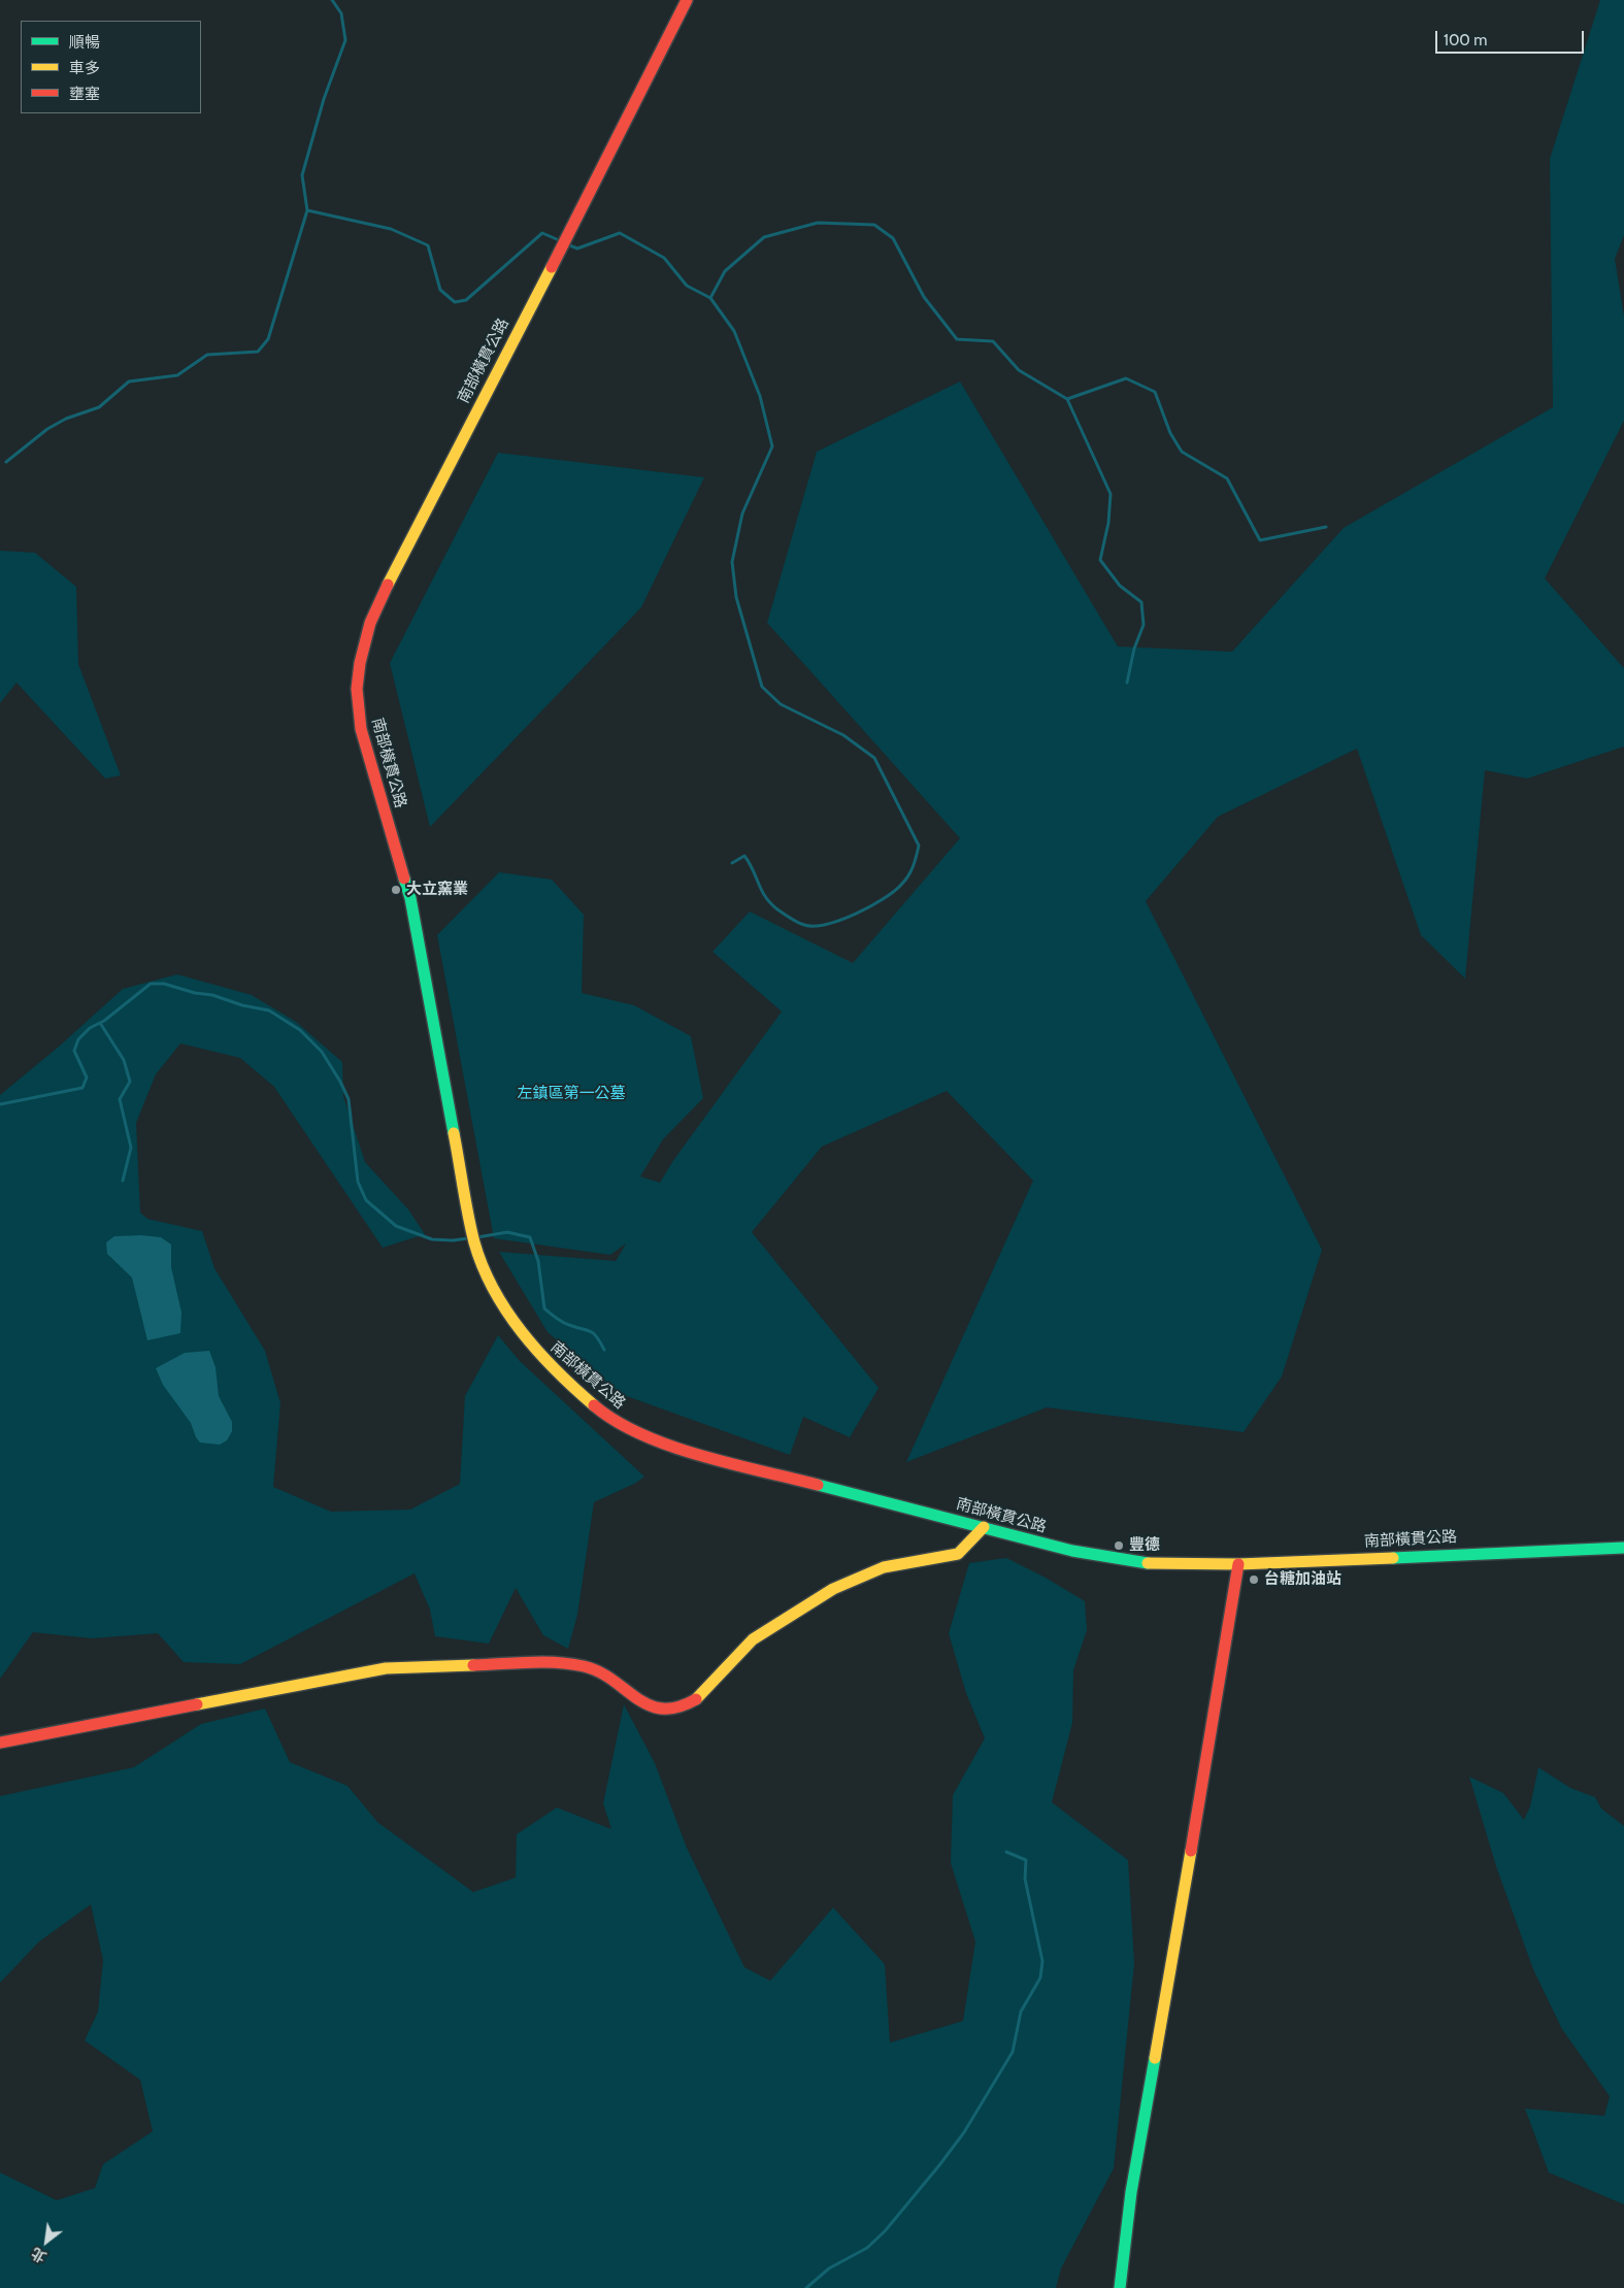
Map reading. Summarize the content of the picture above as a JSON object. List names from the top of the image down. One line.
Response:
{"streets":{"main road":["南部橫貫公路"]},"parks":["左鎮區第一公墓"],"places":["大立窯業","豐德","台糖加油站"],"legend":["順暢","車多","壅塞"],"scale_bar":"100 m","north":"bottom left"}
